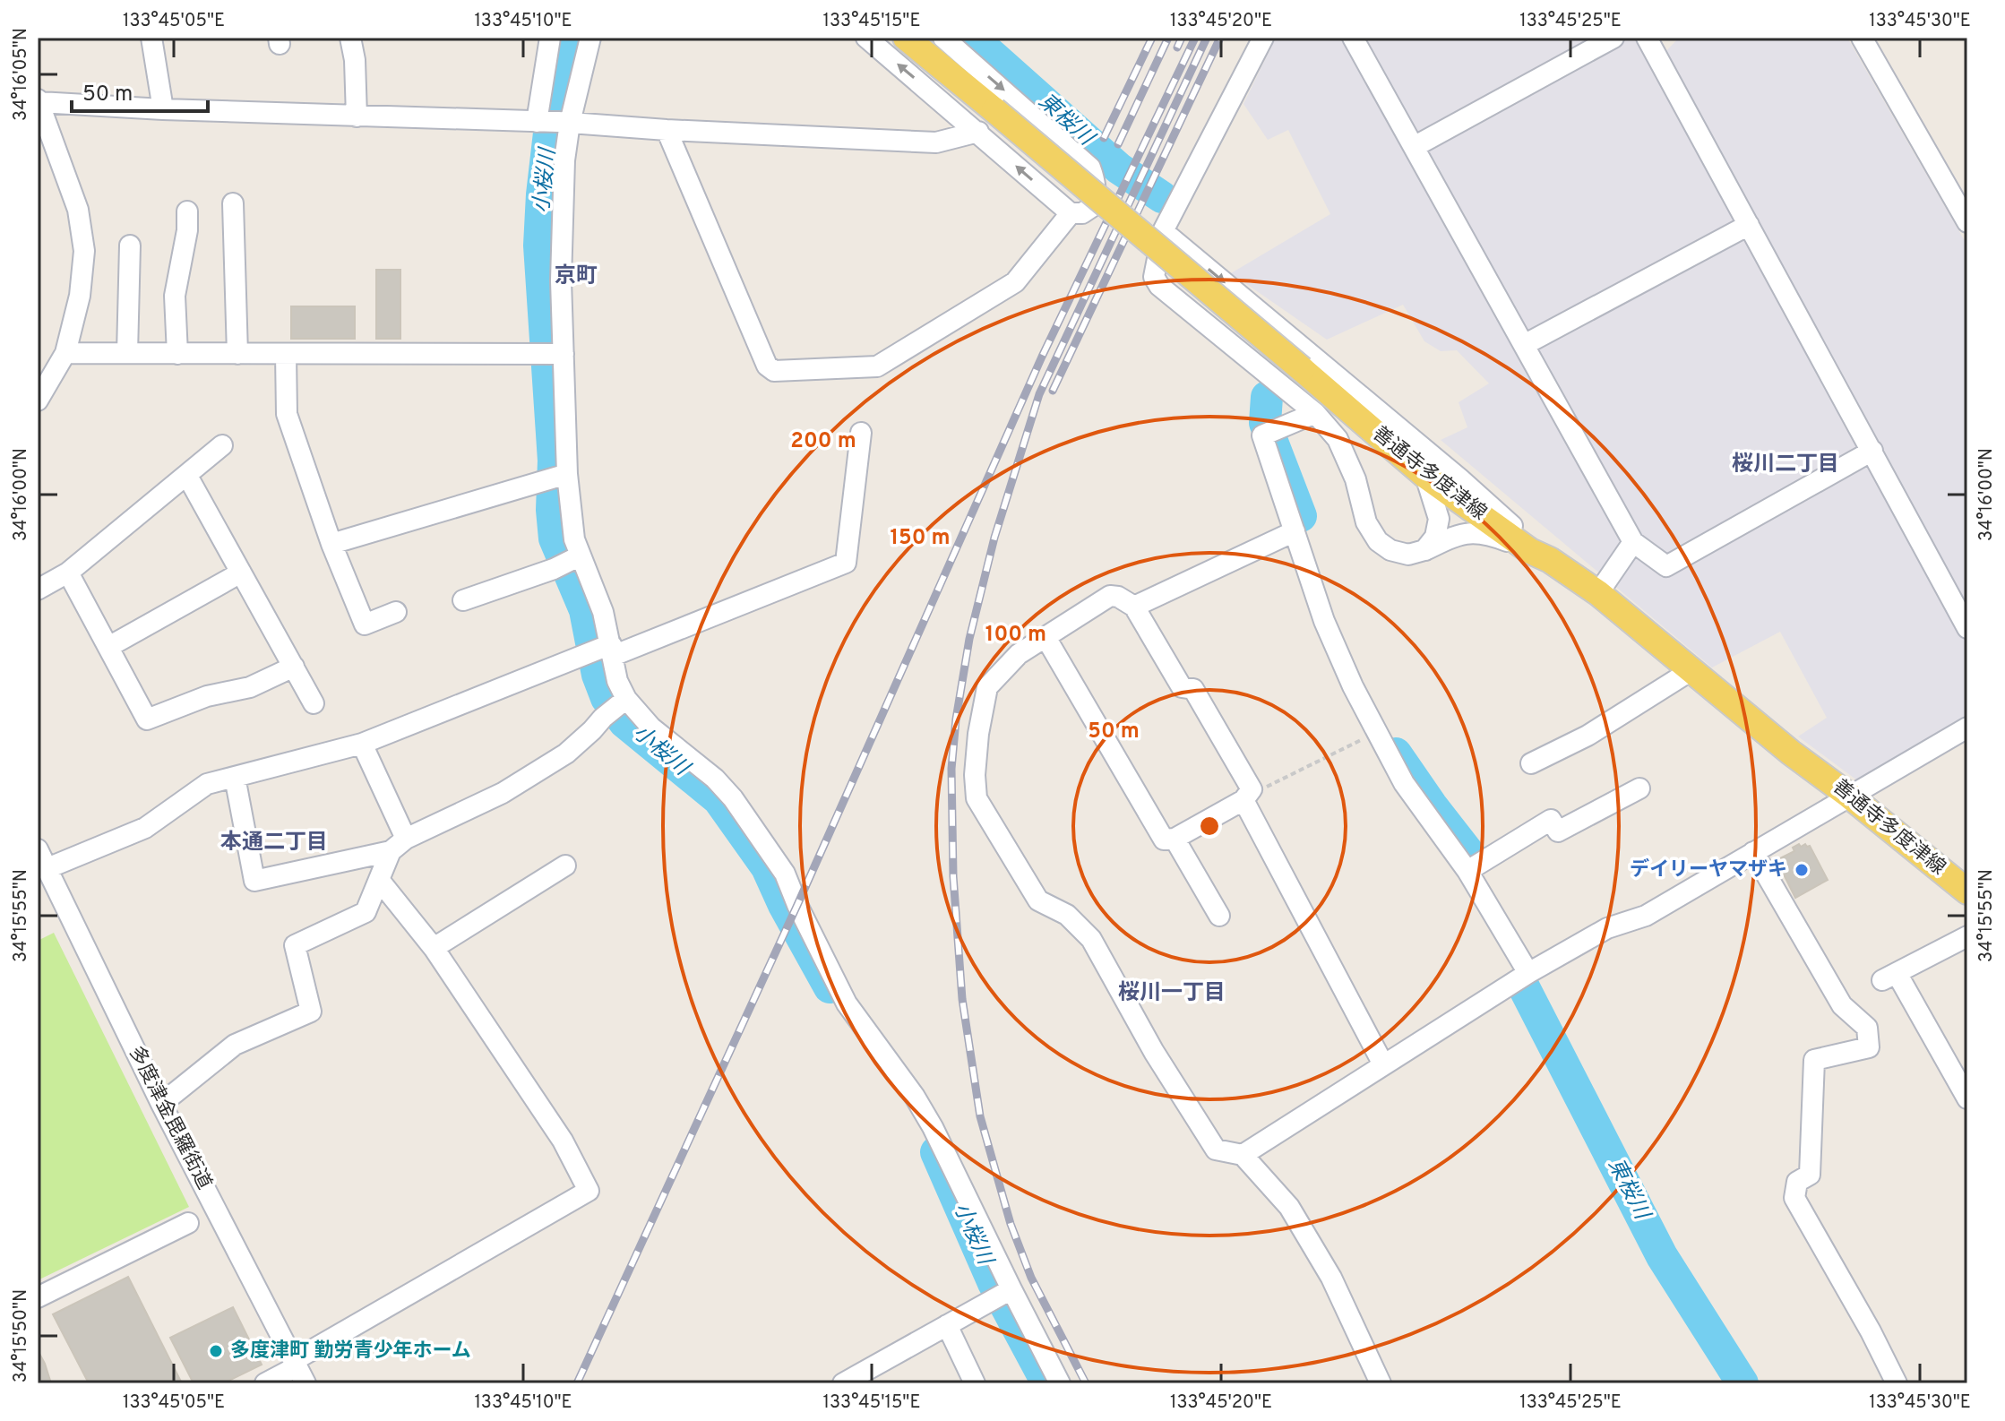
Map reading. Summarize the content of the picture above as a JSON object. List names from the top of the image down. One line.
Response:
{"streets":{"main road":["善通寺多度津線"],"street":["多度津金毘羅街道"]},"districts":["京町","桜川二丁目","本通二丁目","桜川一丁目"],"water":["東桜川","小桜川"],"places":["デイリーヤマザキ","多度津町 勤労青少年ホーム"],"scale_bar":"50 m","coordinates":["133°45'05\"E","133°45'10\"E","133°45'15\"E","133°45'20\"E","133°45'25\"E","133°45'30\"E","34°16'05\"N","34°16'00\"N","34°15'55\"N","34°15'50\"N"],"rings":["200 m","150 m","100 m","50 m"]}
